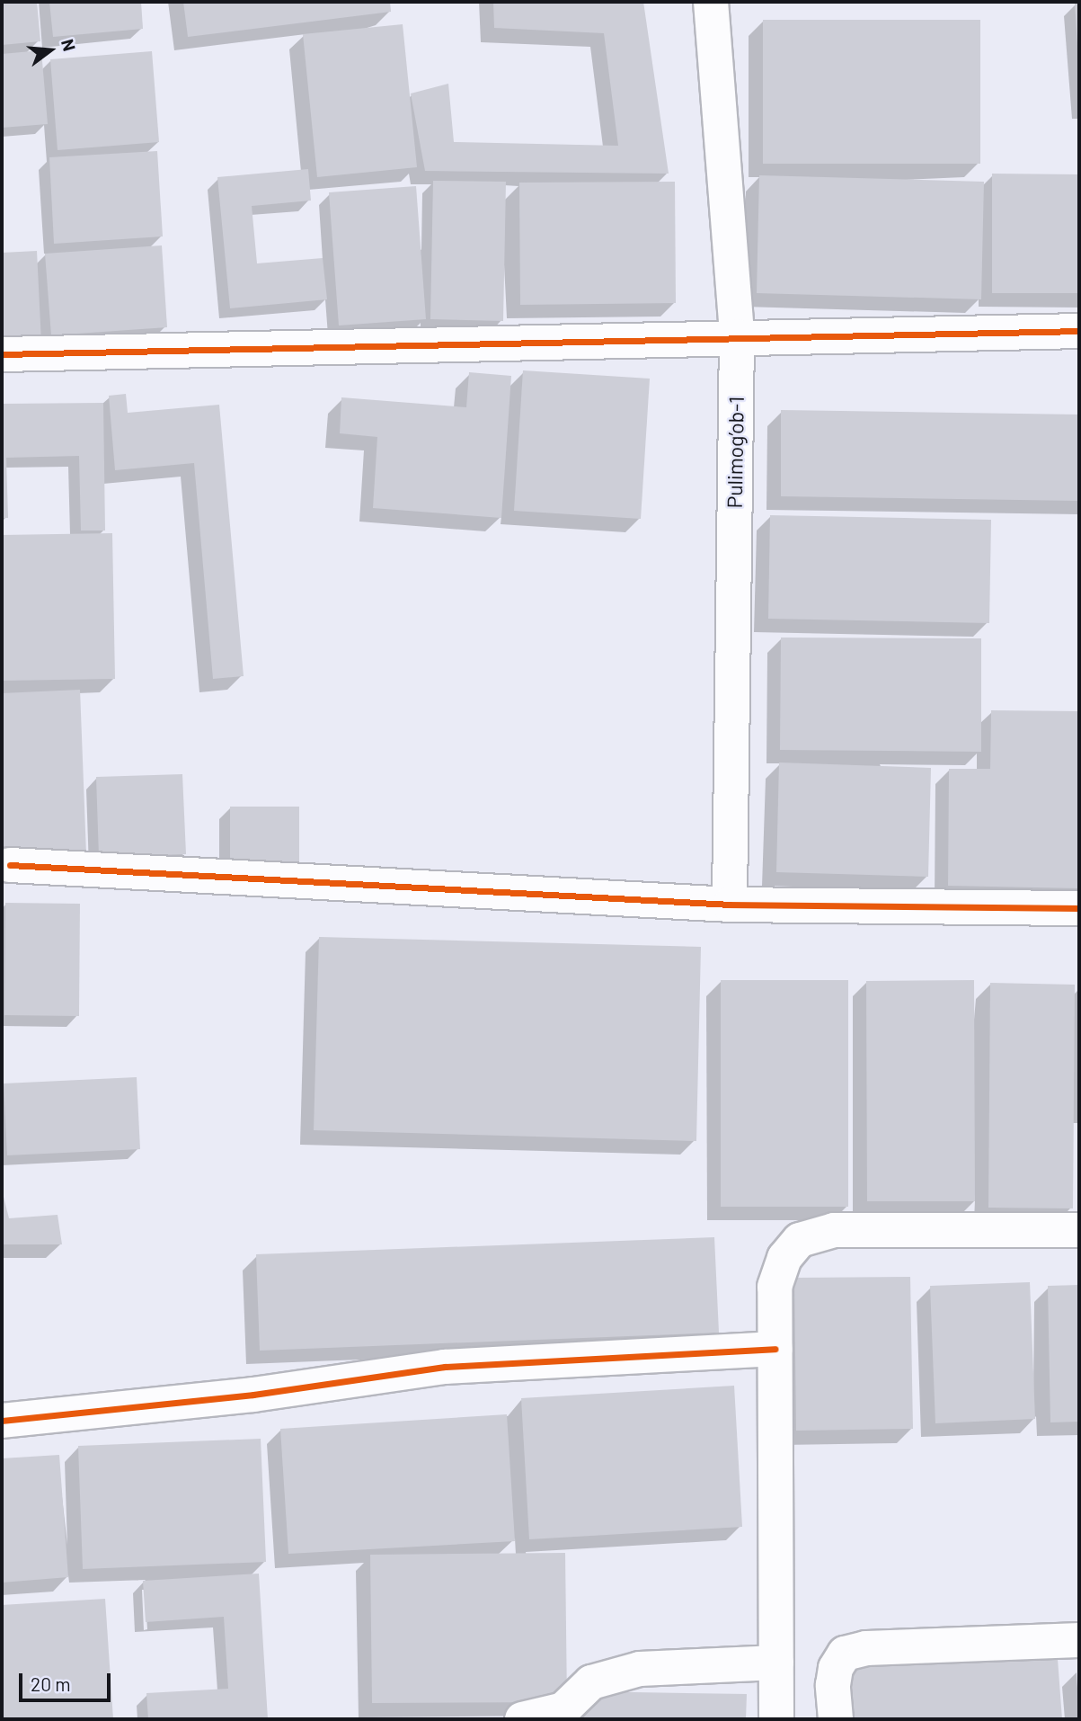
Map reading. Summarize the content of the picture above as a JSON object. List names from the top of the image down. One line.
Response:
{"streets":{"street":["Pulimog’ob-1"]},"scale_bar":"20 m","north":"right"}
